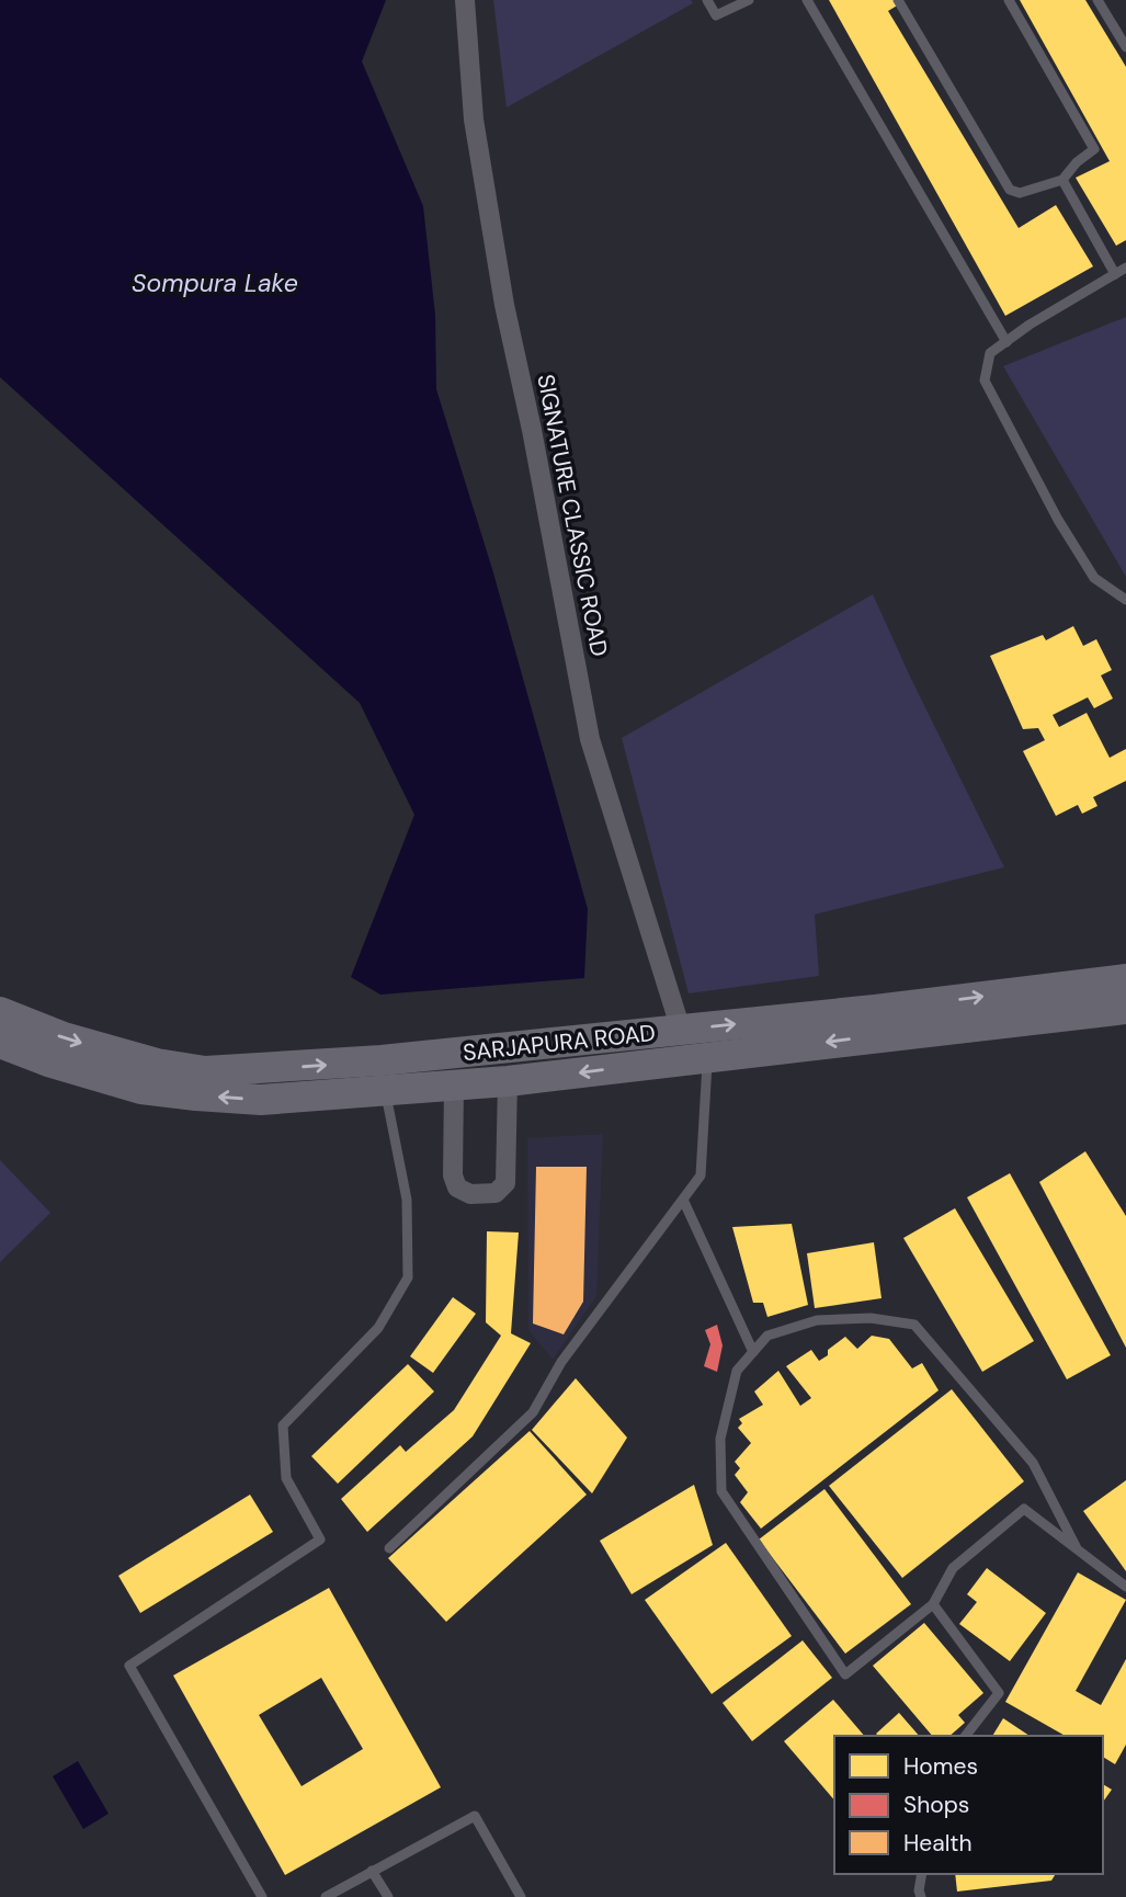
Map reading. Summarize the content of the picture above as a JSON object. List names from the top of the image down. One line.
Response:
{"streets":{"main road":["SARJAPURA ROAD"],"street":["SIGNATURE CLASSIC ROAD"]},"crossings":[["SIGNATURE CLASSIC ROAD","SARJAPURA ROAD"]],"water":["Sompura Lake"],"legend":["Homes","Shops","Health"]}
